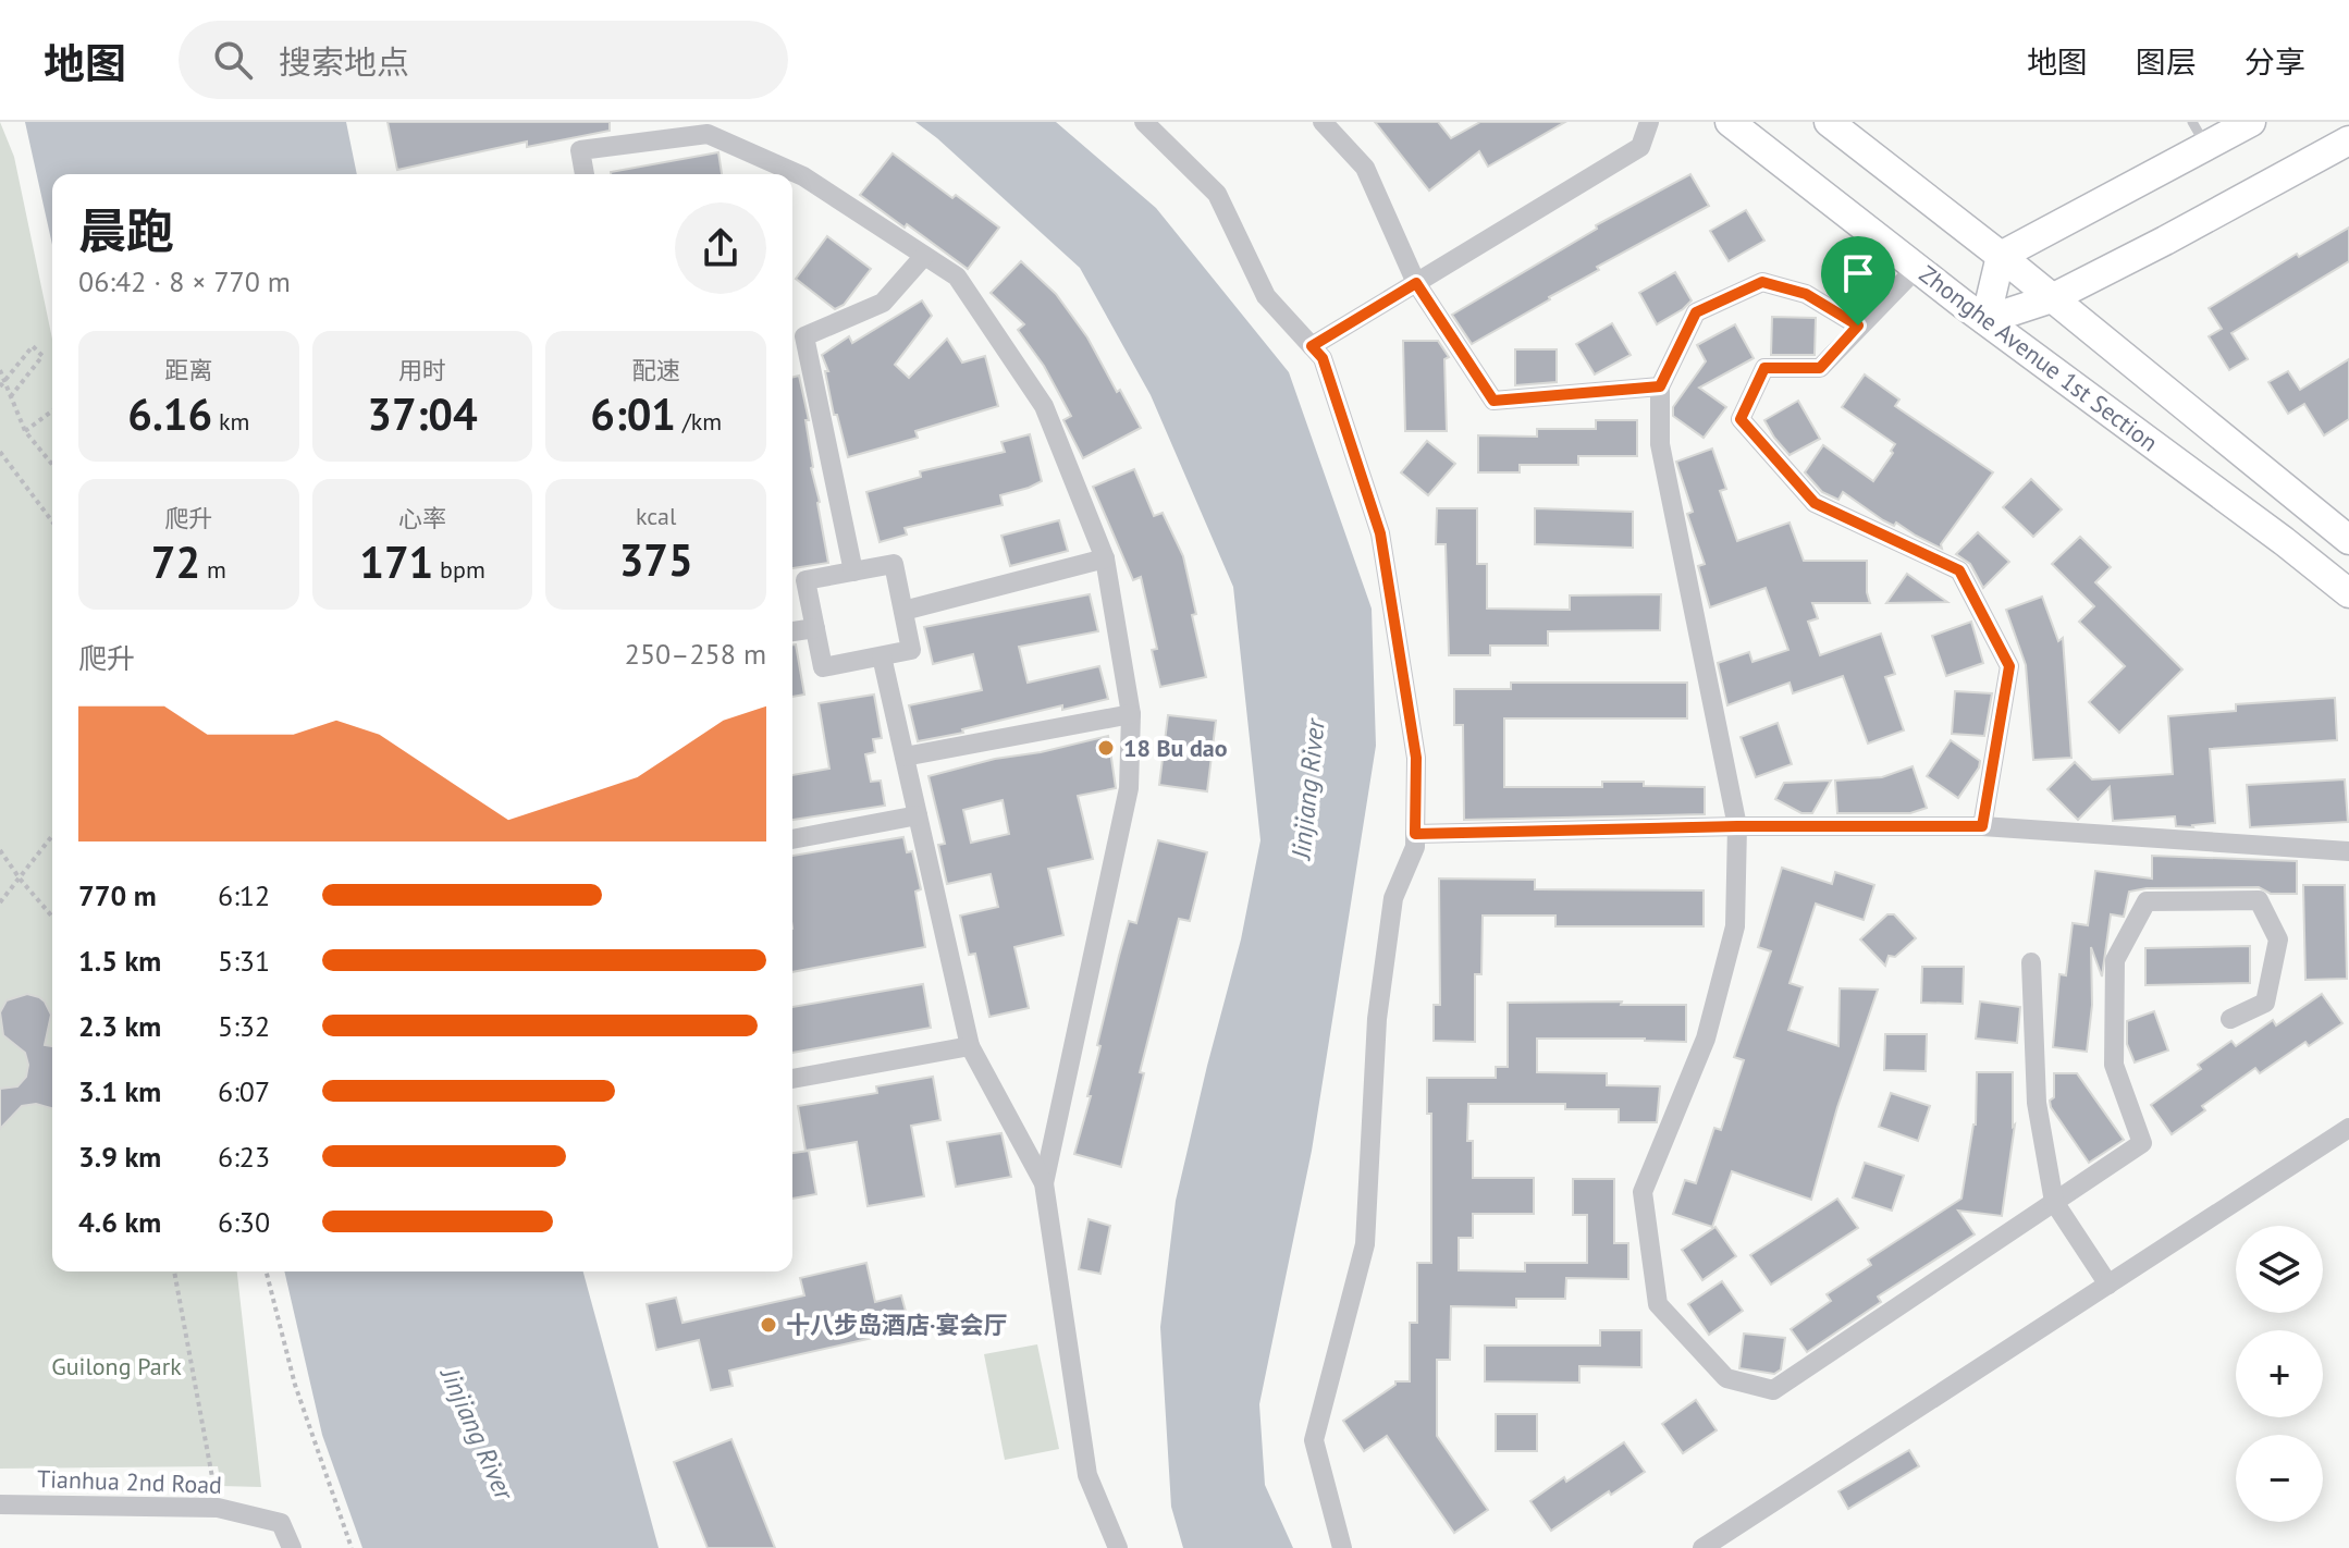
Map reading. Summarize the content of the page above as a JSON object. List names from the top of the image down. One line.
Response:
{"streets":{"main road":["Zhonghe Avenue 1st Section"],"street":["Tianhua 2nd Road"]},"water":["Jinjiang River"],"parks":["Guilong Park"],"places":["18 Bu dao","十八步岛酒店·宴会厅"],"page":{"header":"地图","search":"搜索地点","nav":["地图","图层","分享"],"heading":["晨跑","06:42 · 8 × 770 m"],"stats":[["距离","6.16 km"],["用时","37:04"],["配速","6:01 /km"],["爬升","72 m"],["心率","171 bpm"],["kcal","375"]],"chart":["爬升","250–258 m"],"list":[{"name":"770 m","note":"6:12"},{"name":"1.5 km","note":"5:31"},{"name":"2.3 km","note":"5:32"},{"name":"3.1 km","note":"6:07"},{"name":"3.9 km","note":"6:23"},{"name":"4.6 km","note":"6:30"}],"map_buttons":["+","−"]}}
